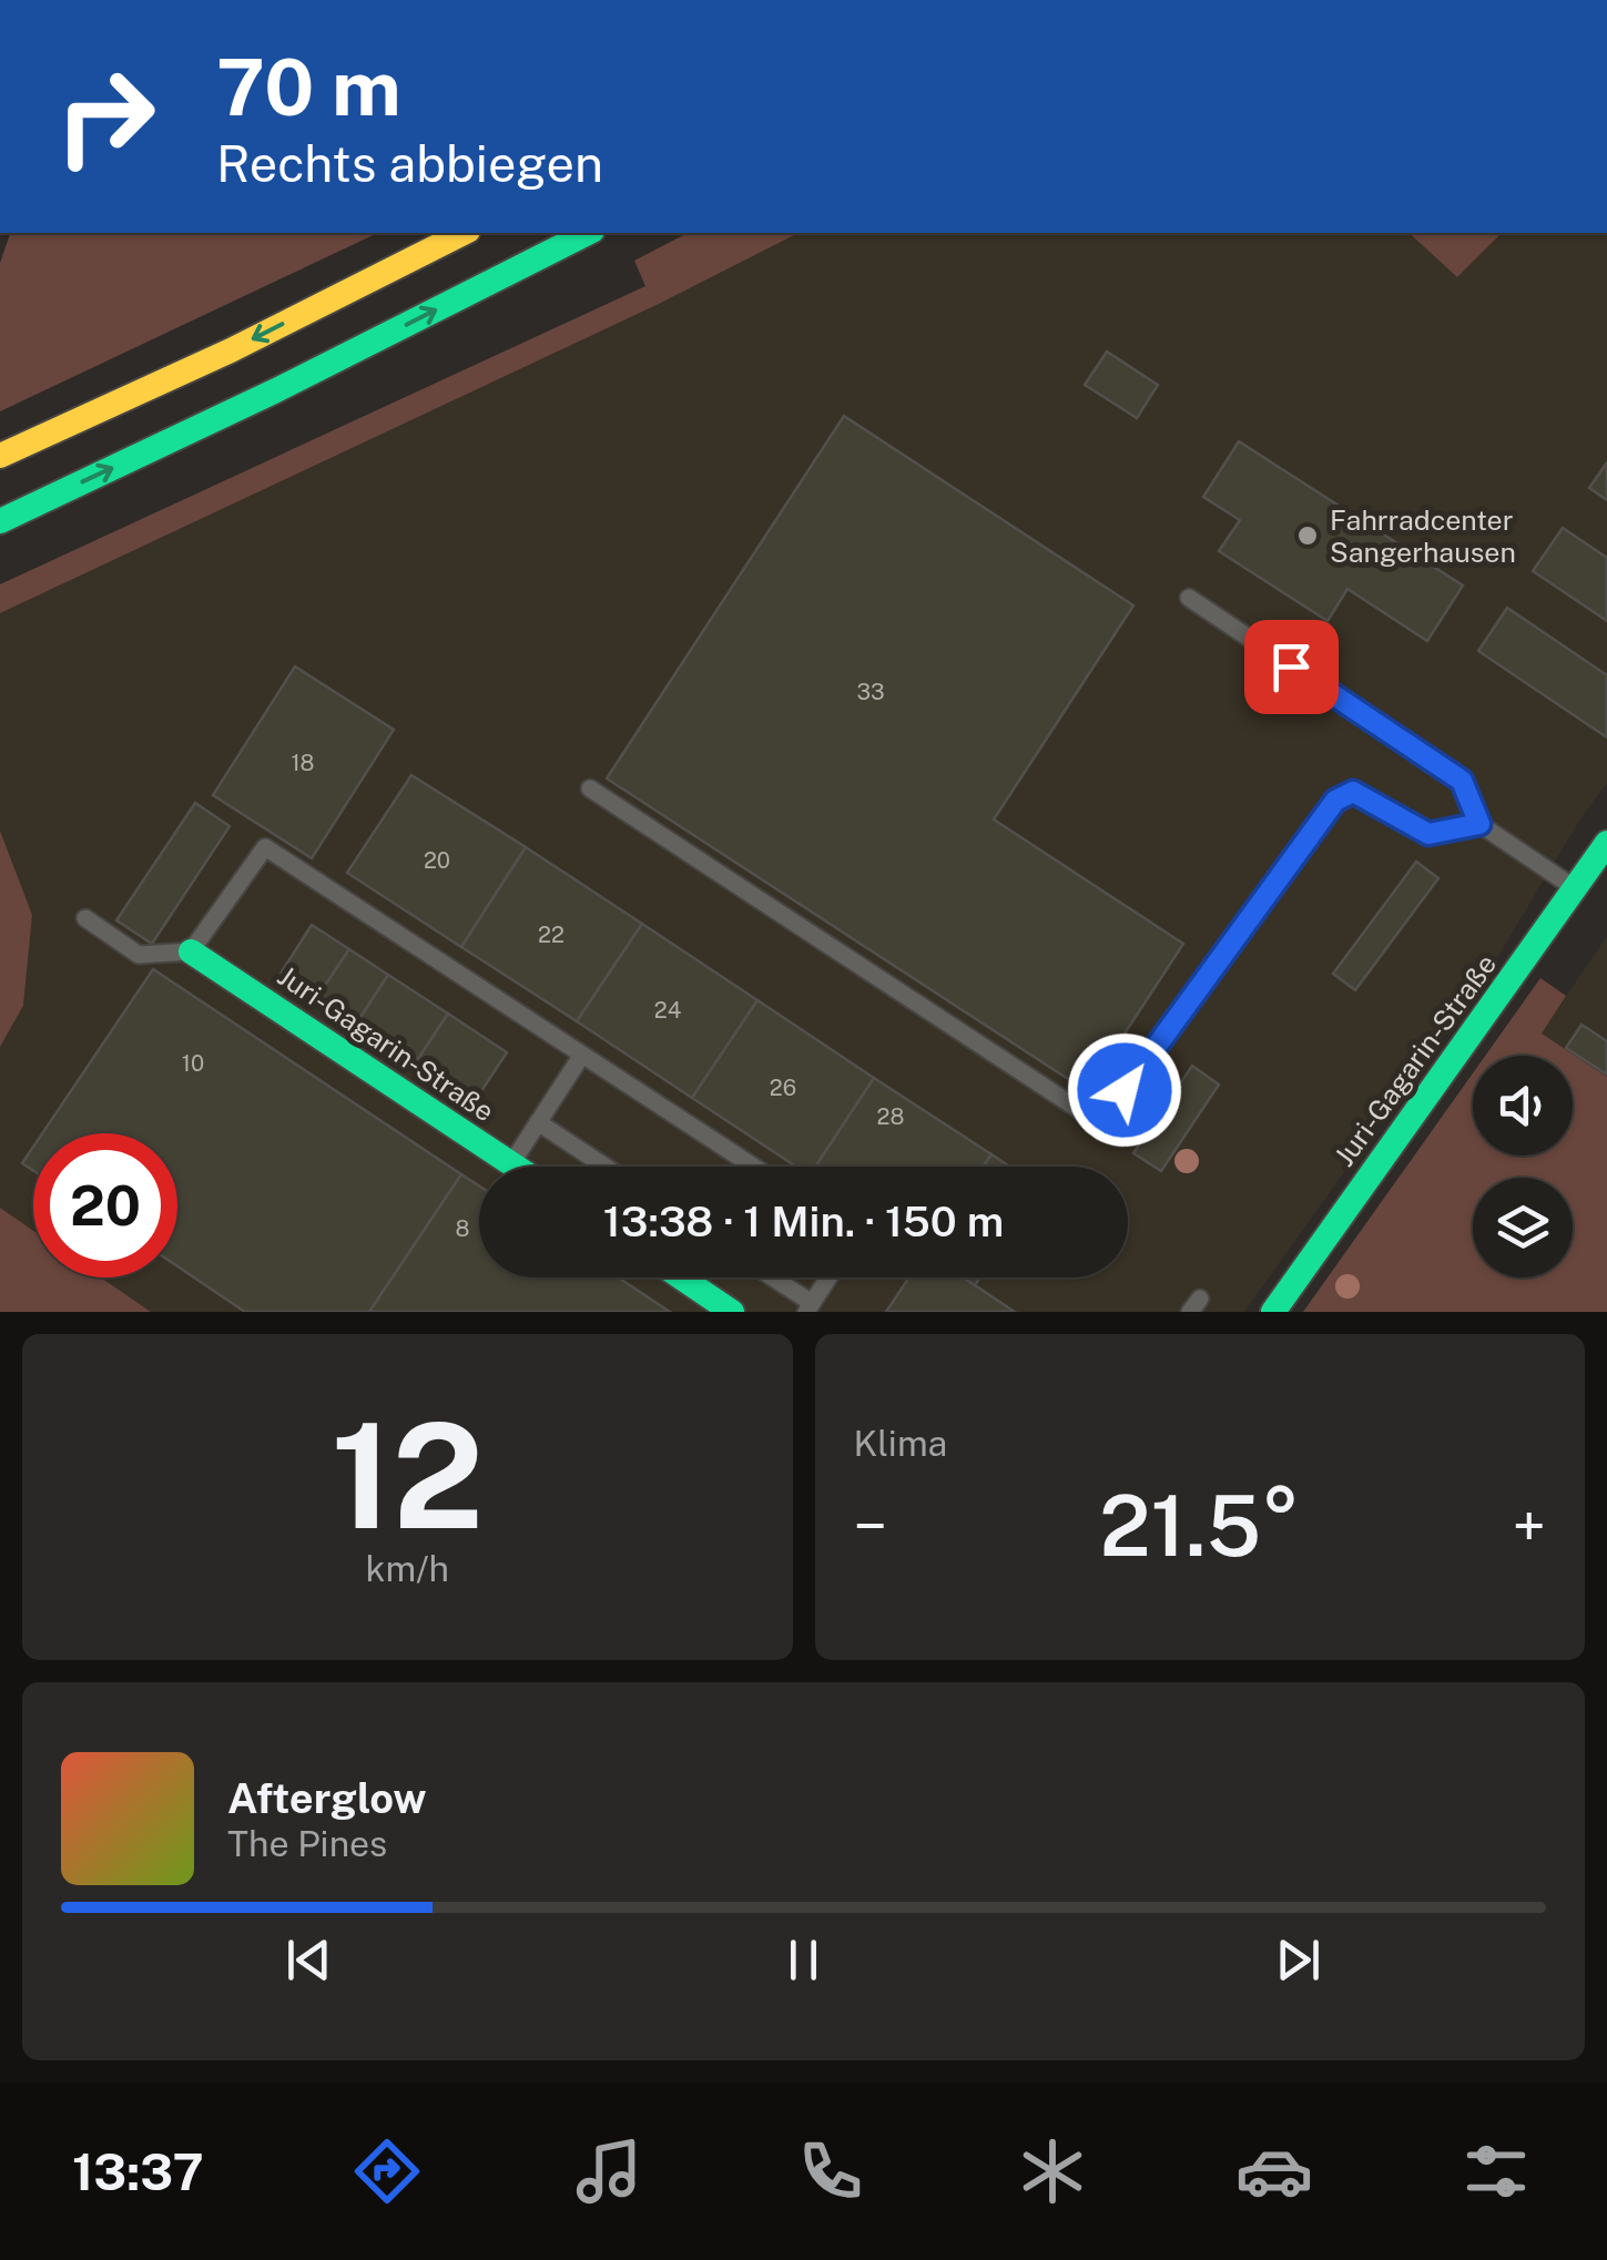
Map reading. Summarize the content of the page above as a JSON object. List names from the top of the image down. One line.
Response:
{"streets":{"main road":["Juri-Gagarin-Straße"]},"places":["Fahrradcenter Sangerhausen"],"house_numbers":["33","18","20","22","24","10","26","28","8"],"page":{"turn":["70 m","Rechts abbiegen"],"limit":"20","trip":"13:38 · 1 Min. · 150 m","tile":[["12","km/h"],"Klima"],"heat":["−","21.5°","+"],"song":["Afterglow","The Pines"],"tabs":"13:37"}}
